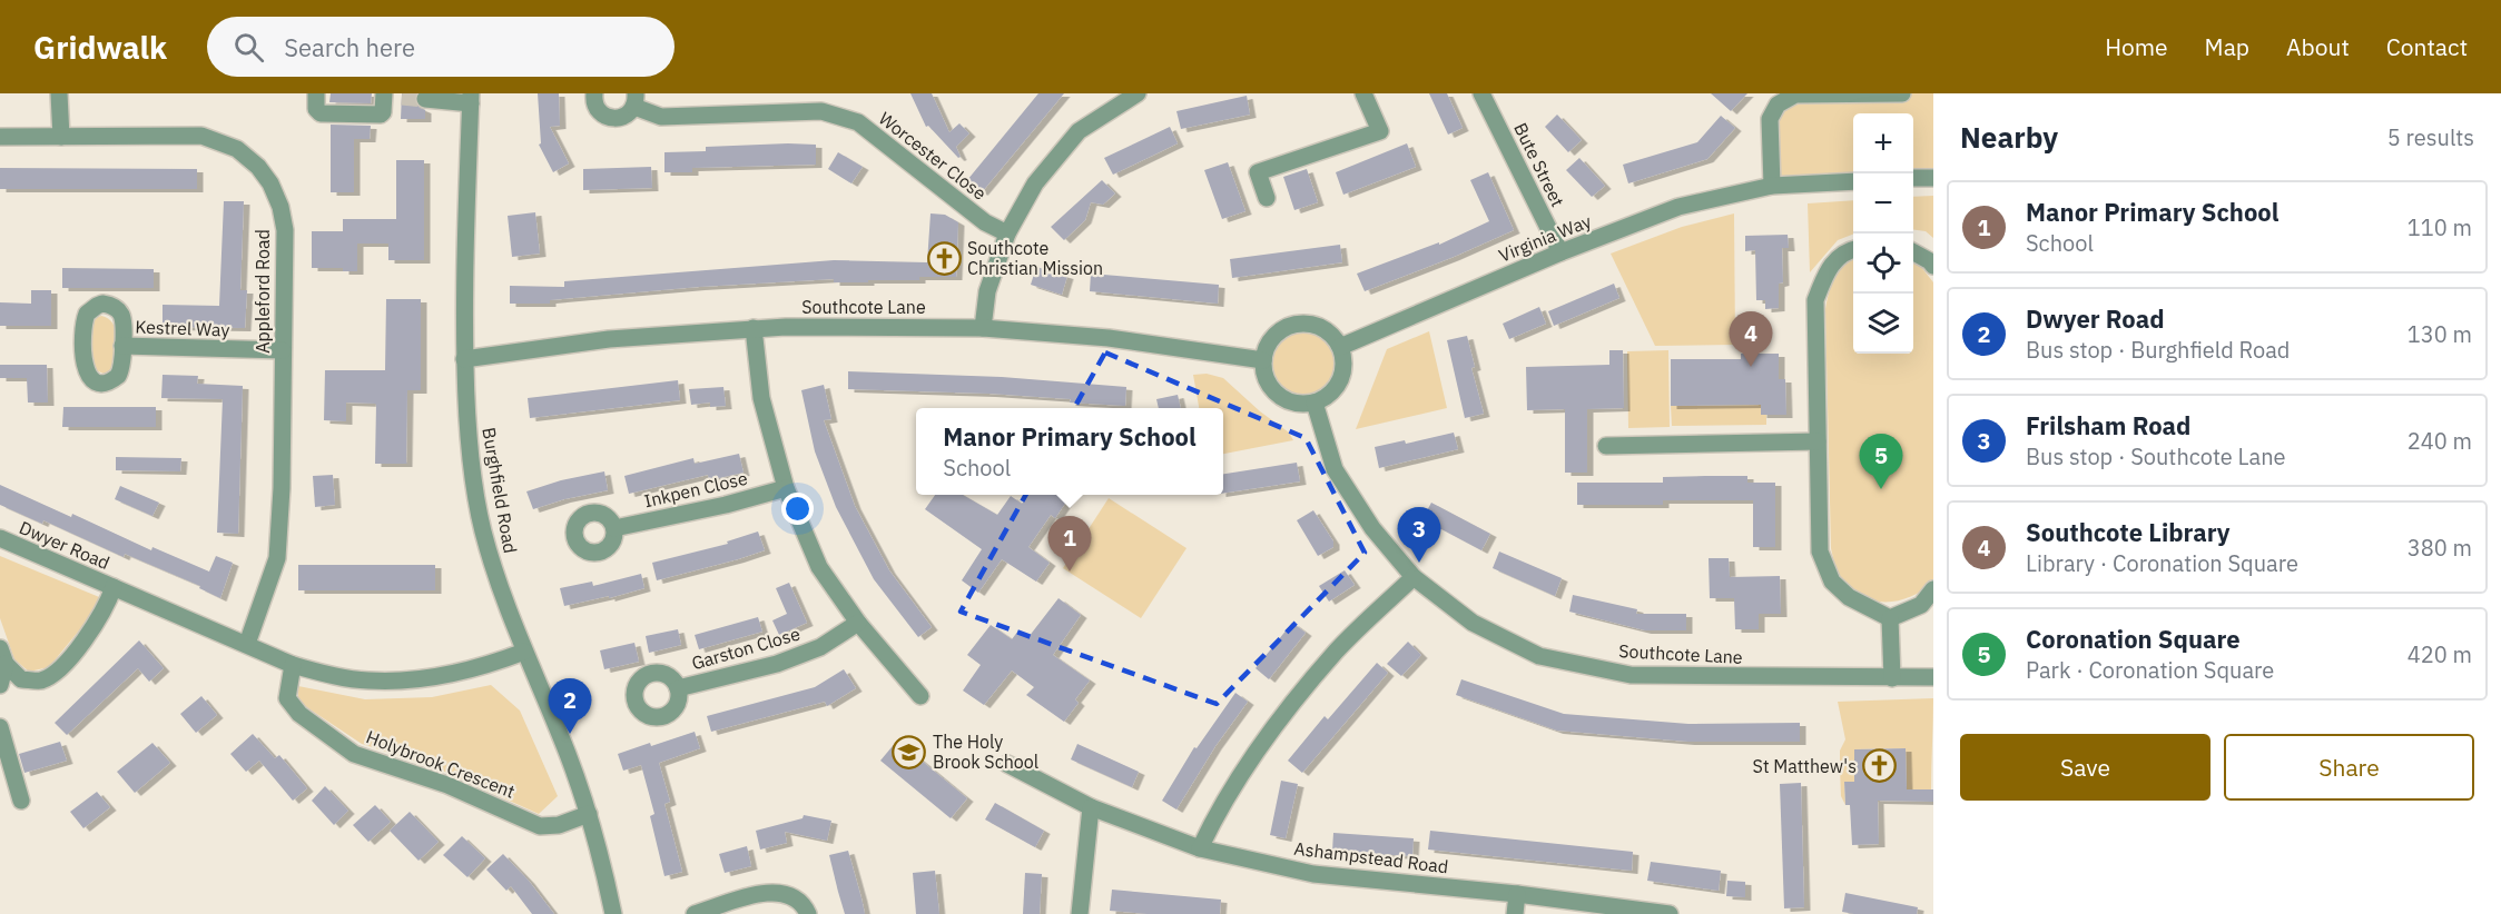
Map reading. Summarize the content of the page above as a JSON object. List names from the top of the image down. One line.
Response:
{"streets":{"street":["Worcester Close","Bute Street","Virginia Way","Appleford Road","Southcote Lane","Kestrel Way","Inkpen Close","Burghfield Road","Dwyer Road","Garston Close","Holybrook Crescent","Ashampstead Road"]},"crossings":[["Bute Street","Virginia Way"],["Virginia Way","Southcote Lane"],["Appleford Road","Kestrel Way"],["Appleford Road","Dwyer Road"],["Southcote Lane","Burghfield Road"],["Burghfield Road","Dwyer Road"],["Burghfield Road","Holybrook Crescent"],["Dwyer Road","Holybrook Crescent"]],"places":{"church":["Southcote Christian Mission","St Matthew's"],"school or university":["The Holy Brook School"]},"page":{"header":"Gridwalk","search":"Search here","nav":["Home","Map","About","Contact"],"heading":["Nearby","5 results"],"map_buttons":["+","−"],"list":[{"mark":"1","name":"Manor Primary School","note":"School","value":"110 m"},{"mark":"2","name":"Dwyer Road","note":"Bus stop · Burghfield Road","value":"130 m"},{"mark":"3","name":"Frilsham Road","note":"Bus stop · Southcote Lane","value":"240 m"},{"mark":"4","name":"Southcote Library","note":"Library · Coronation Square","value":"380 m"},{"mark":"5","name":"Coronation Square","note":"Park · Coronation Square","value":"420 m"}],"pins":["4","5","3","1","2"],"popup":["Manor Primary School","School"],"buttons":["Save","Share"]}}
